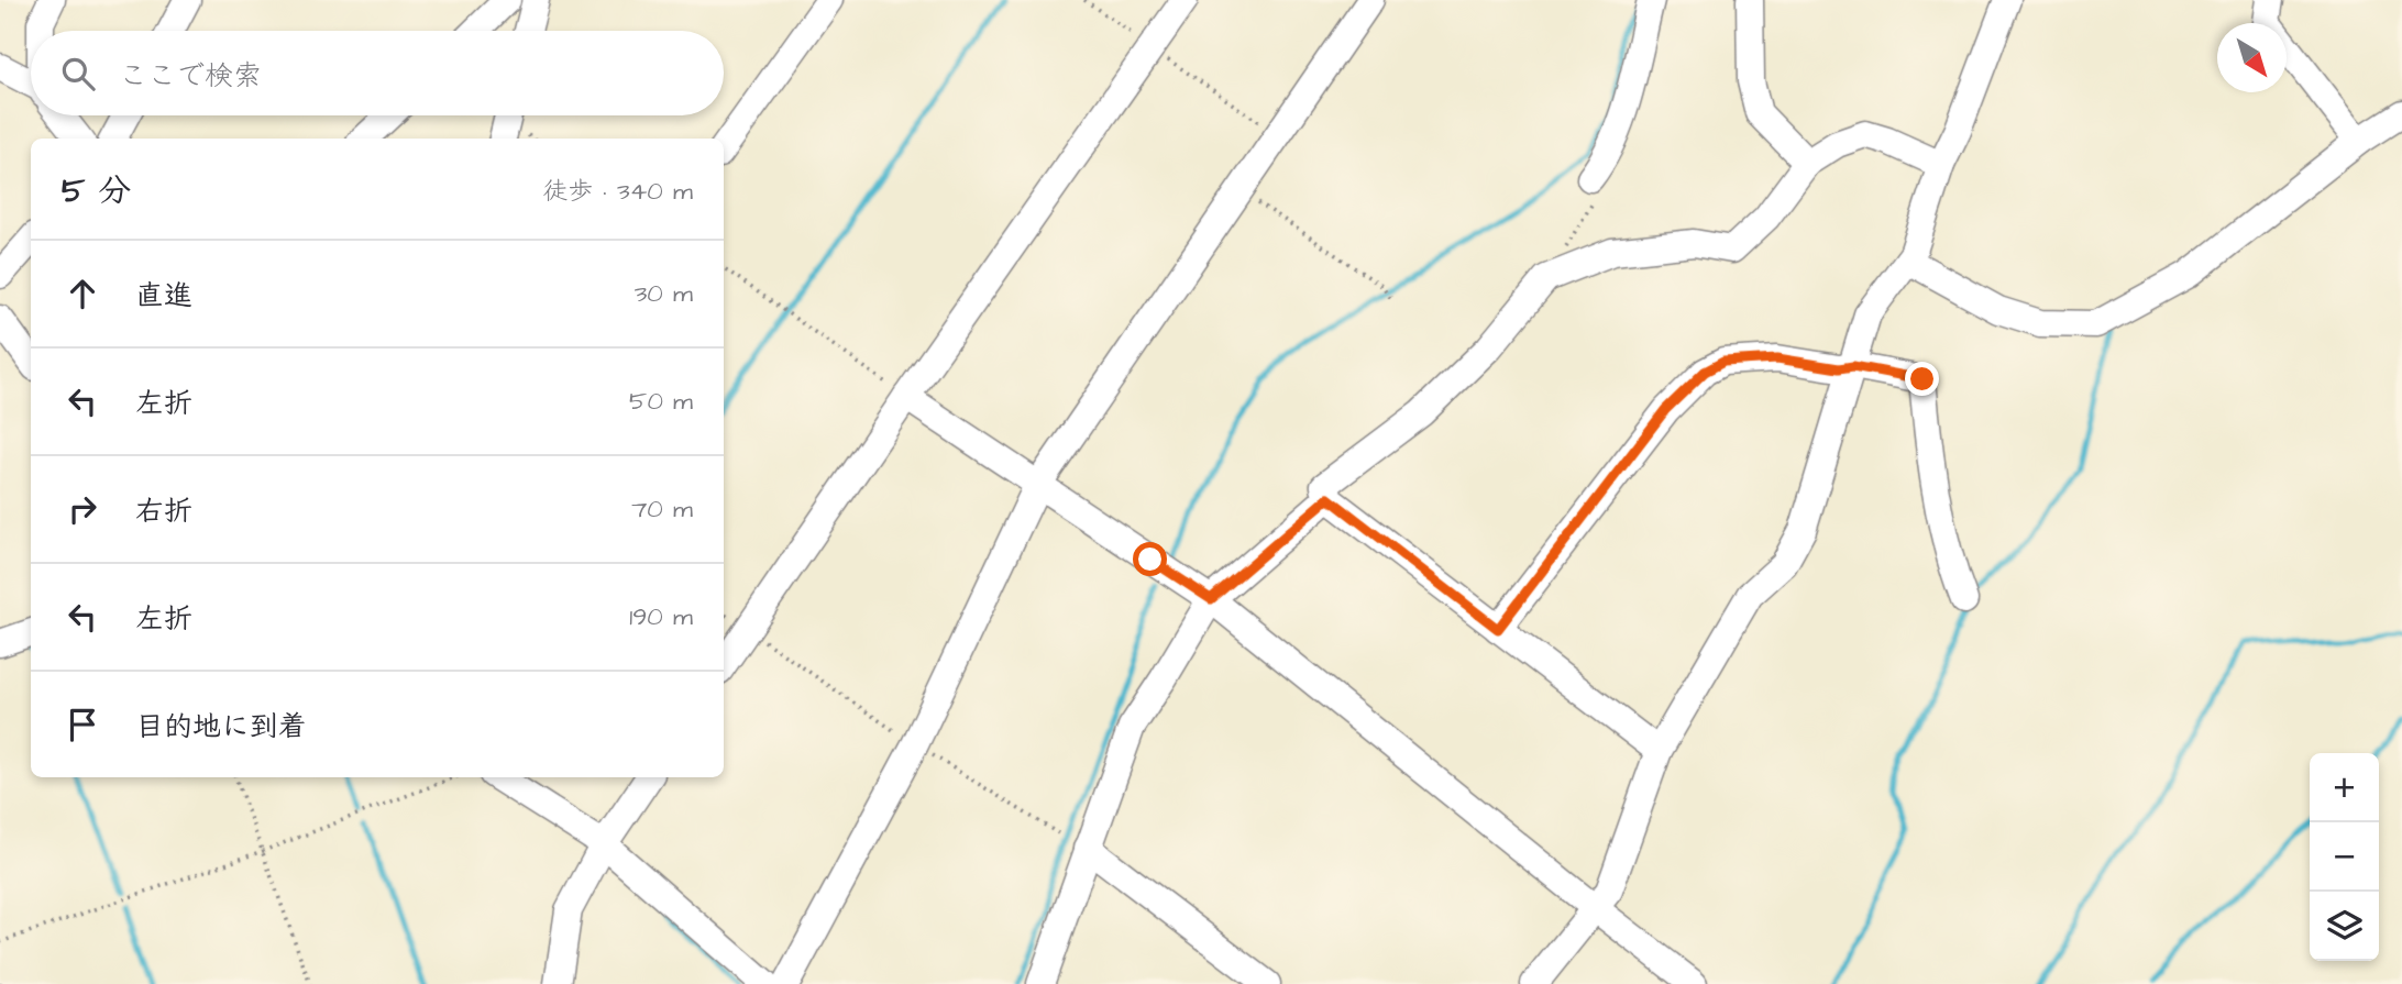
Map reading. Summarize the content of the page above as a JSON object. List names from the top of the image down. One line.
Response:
{"north":"bottom right","page":{"search":"ここで検索","heading":["5 分","徒歩 · 340 m"],"list":[["直進","30 m"],["左折","50 m"],["右折","70 m"],["左折","190 m"],"目的地に到着"],"map_buttons":["+","−"]}}
